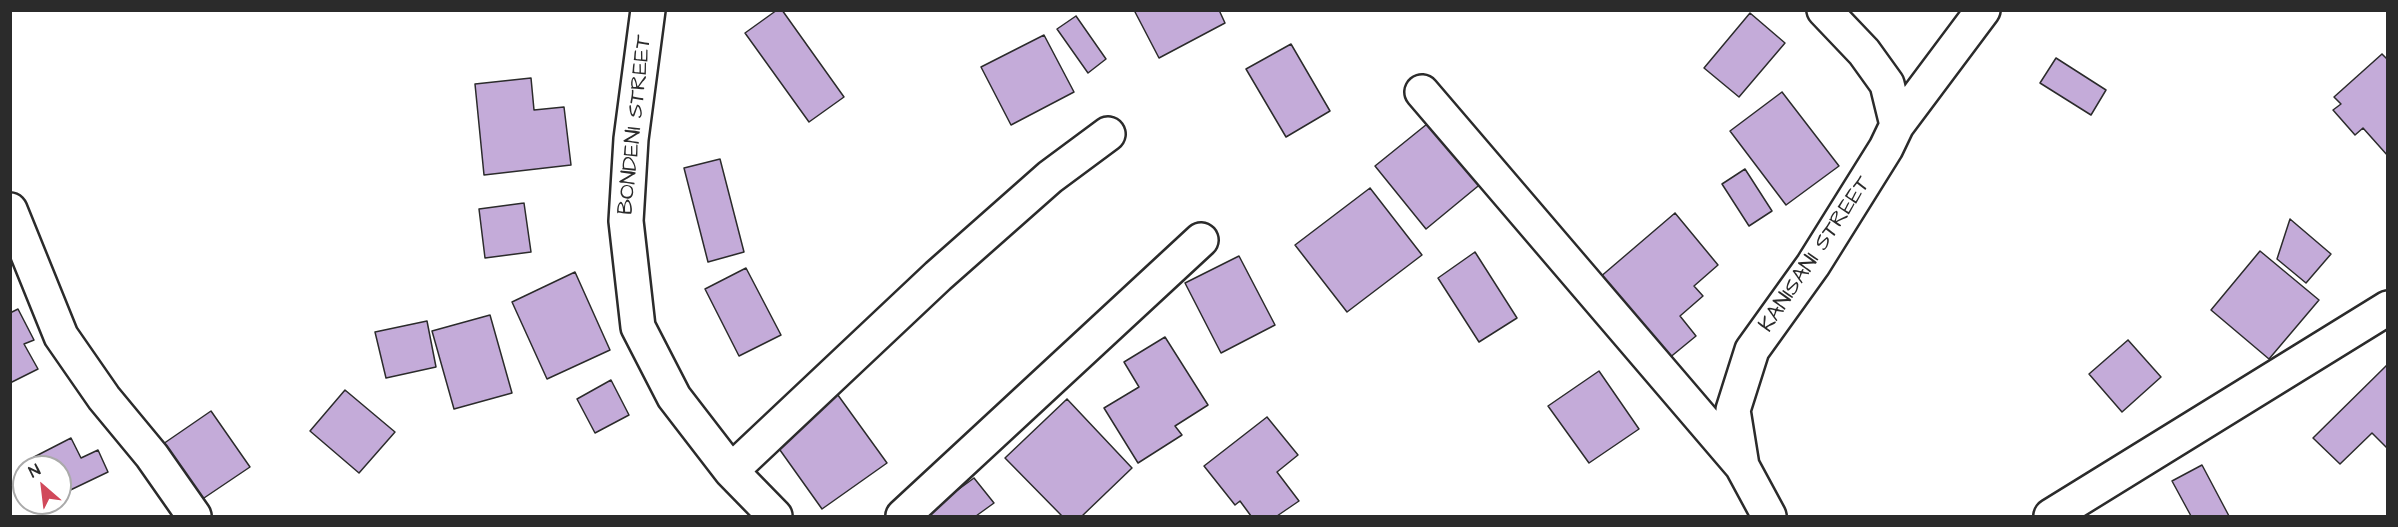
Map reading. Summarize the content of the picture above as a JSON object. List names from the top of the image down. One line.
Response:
{"streets":{"street":["BONDENI STREET","KANISANI STREET"]},"north":"top left"}
